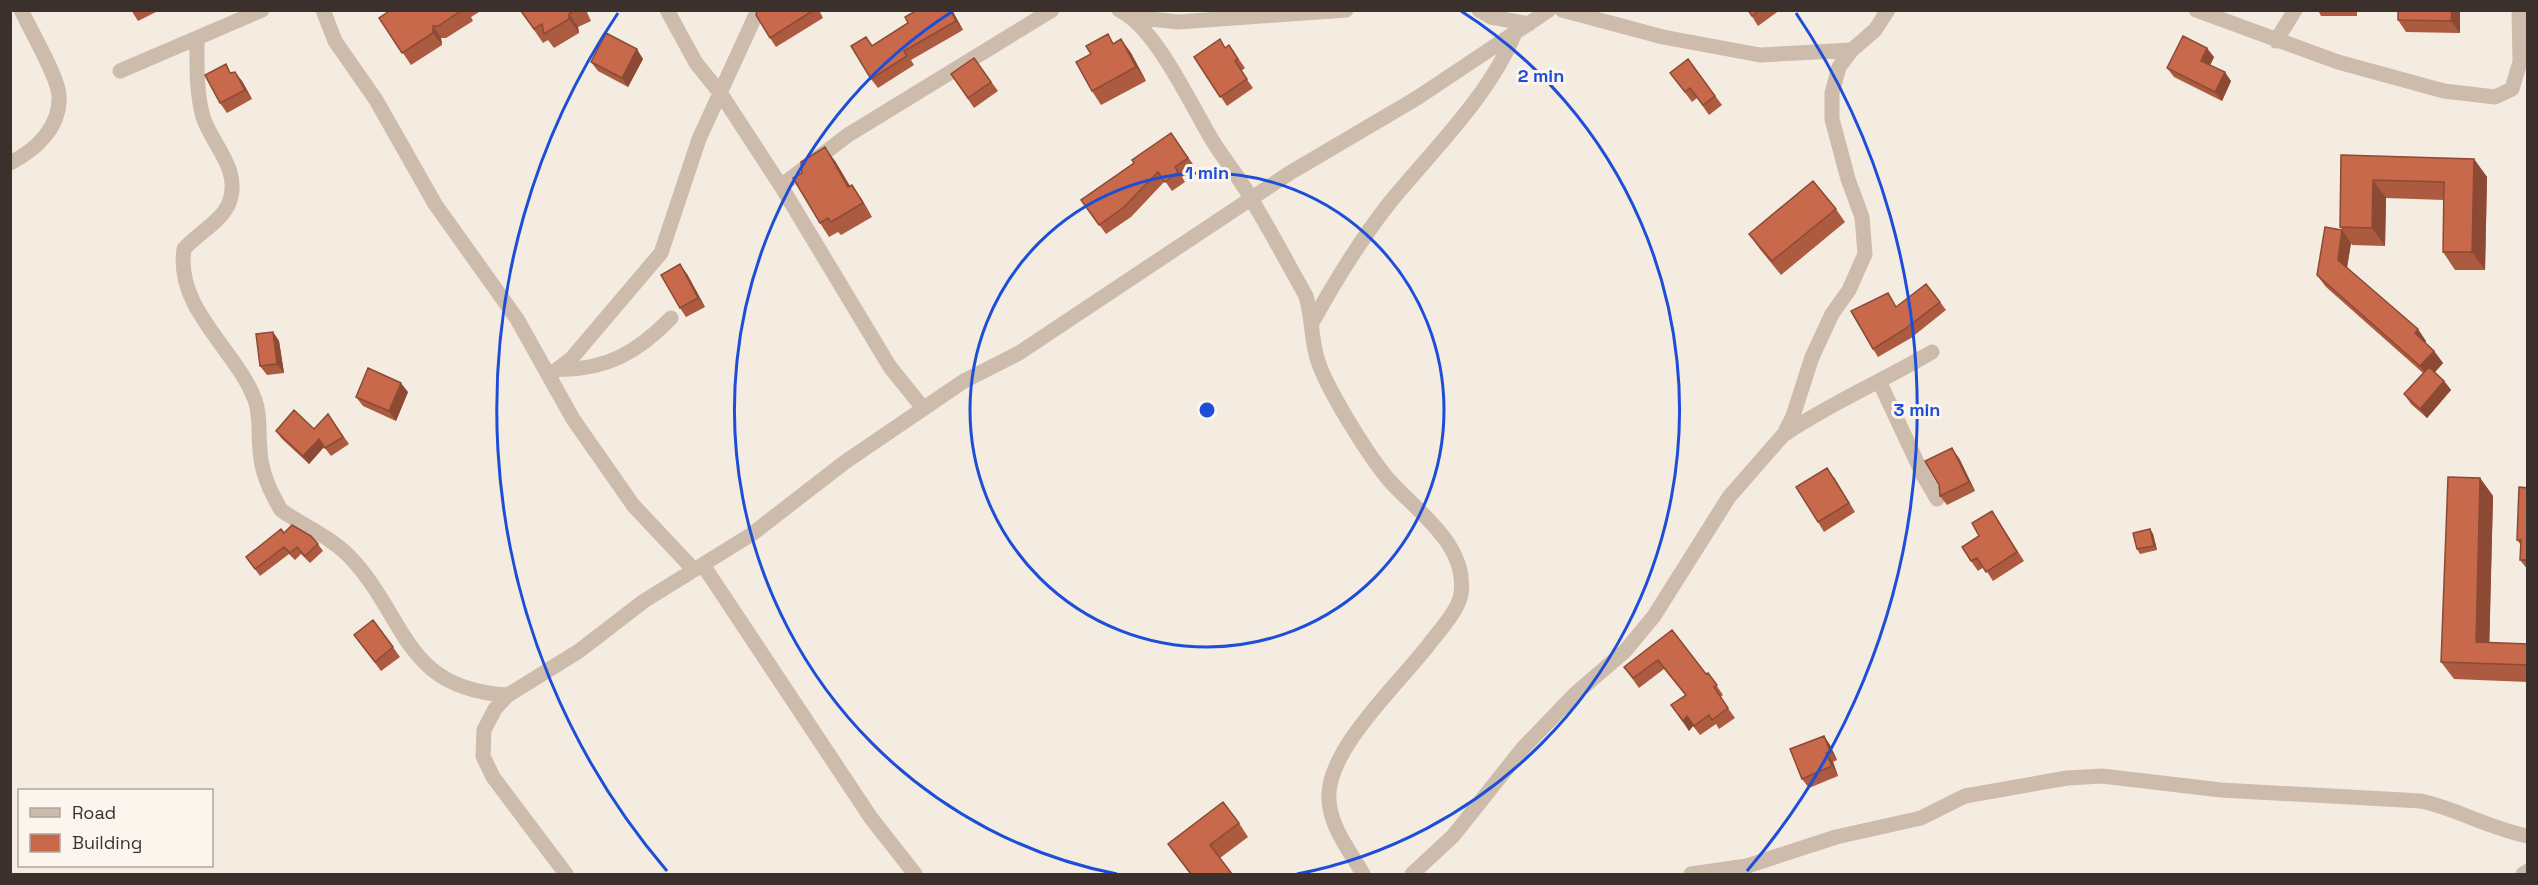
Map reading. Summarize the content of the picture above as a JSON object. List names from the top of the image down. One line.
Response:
{"legend":["Road","Building"],"rings":["2 min","1 min","3 min"]}
